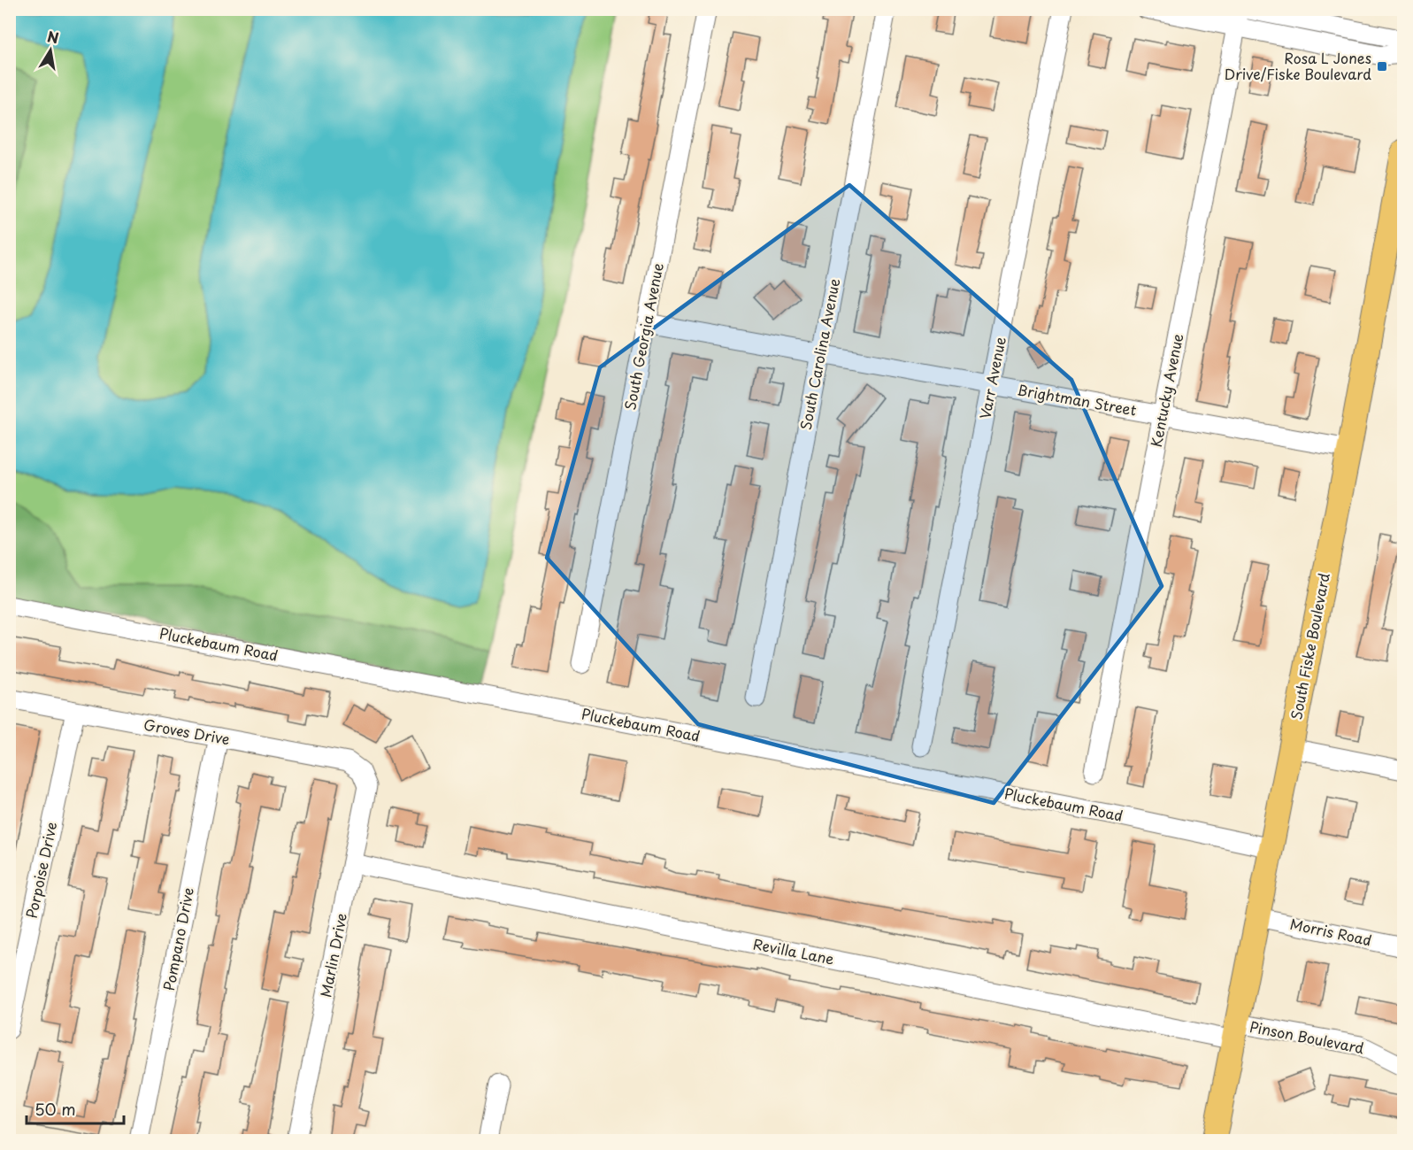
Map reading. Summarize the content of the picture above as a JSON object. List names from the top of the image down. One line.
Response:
{"streets":{"main road":["South Fiske Boulevard"],"street":["South Georgia Avenue","South Carolina Avenue","Varr Avenue","Kentucky Avenue","Brightman Street","Pluckebaum Road","Groves Drive","Porpoise Drive","Morris Road","Pompano Drive","Revilla Lane","Marlin Drive","Pinson Boulevard"]},"crossings":[["South Georgia Avenue","Brightman Street"],["South Carolina Avenue","Brightman Street"],["Varr Avenue","Brightman Street"],["Kentucky Avenue","Brightman Street"],["Brightman Street","South Fiske Boulevard"],["Pluckebaum Road","South Fiske Boulevard"],["South Fiske Boulevard","Morris Road"],["South Fiske Boulevard","Revilla Lane"],["South Fiske Boulevard","Pinson Boulevard"],["Groves Drive","Porpoise Drive"],["Groves Drive","Pompano Drive"],["Groves Drive","Marlin Drive"],["Revilla Lane","Marlin Drive"],["Revilla Lane","Pinson Boulevard"]],"places":{"transit":["Rosa L Jones Drive/Fiske Boulevard"]},"scale_bar":"50 m","north":"top"}
